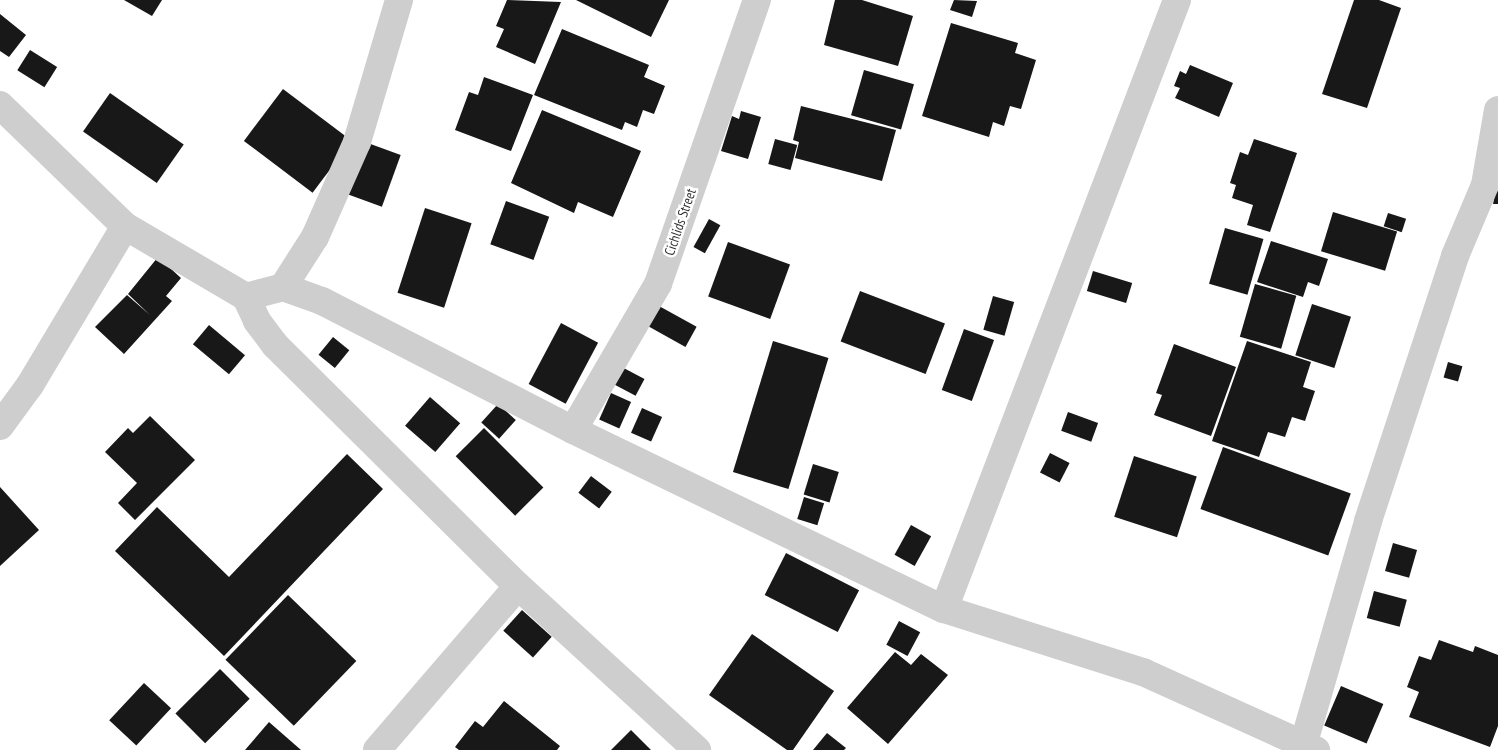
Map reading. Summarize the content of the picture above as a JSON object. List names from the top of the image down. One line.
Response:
{"streets":{"street":["Cichlids Street"]}}
